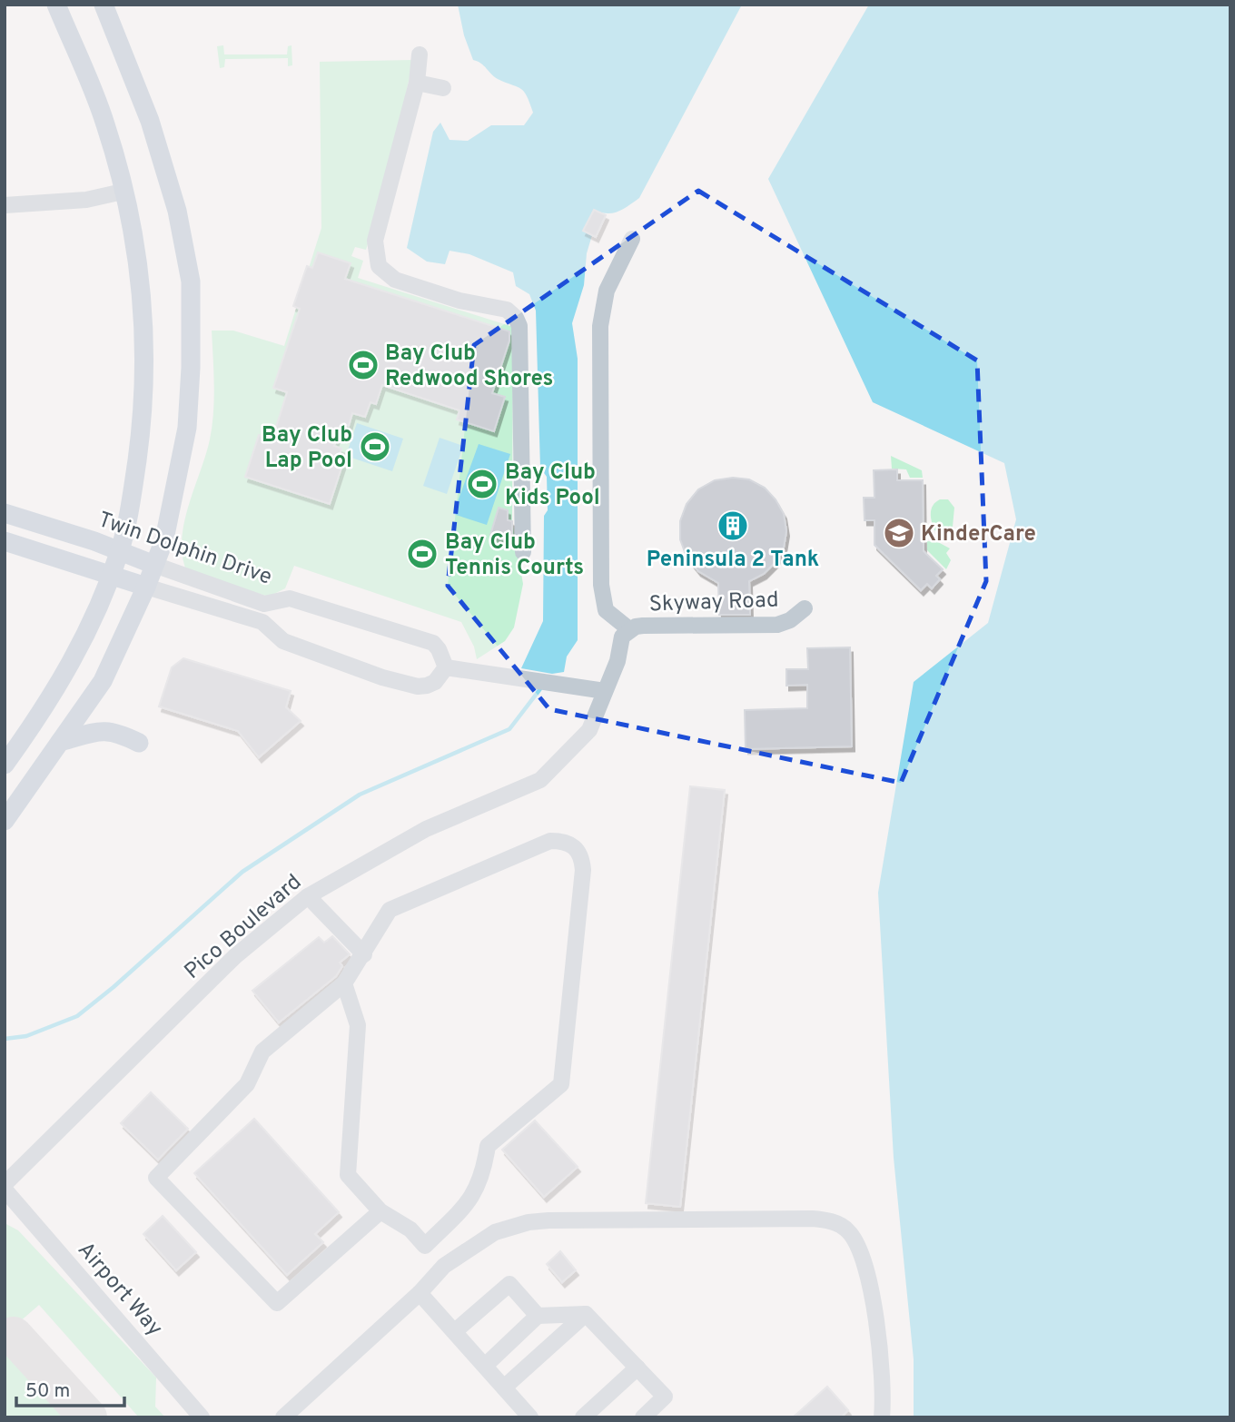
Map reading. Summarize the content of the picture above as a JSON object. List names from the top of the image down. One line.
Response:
{"streets":{"main road":["Twin Dolphin Drive"],"street":["Skyway Road","Pico Boulevard","Airport Way"]},"crossings":[["Skyway Road","Pico Boulevard"]],"places":{"sports":["Bay Club Redwood Shores","Bay Club Lap Pool","Bay Club Kids Pool","Bay Club Tennis Courts"],"building":["Peninsula 2 Tank"],"school or university":["KinderCare"]},"scale_bar":"50 m"}
